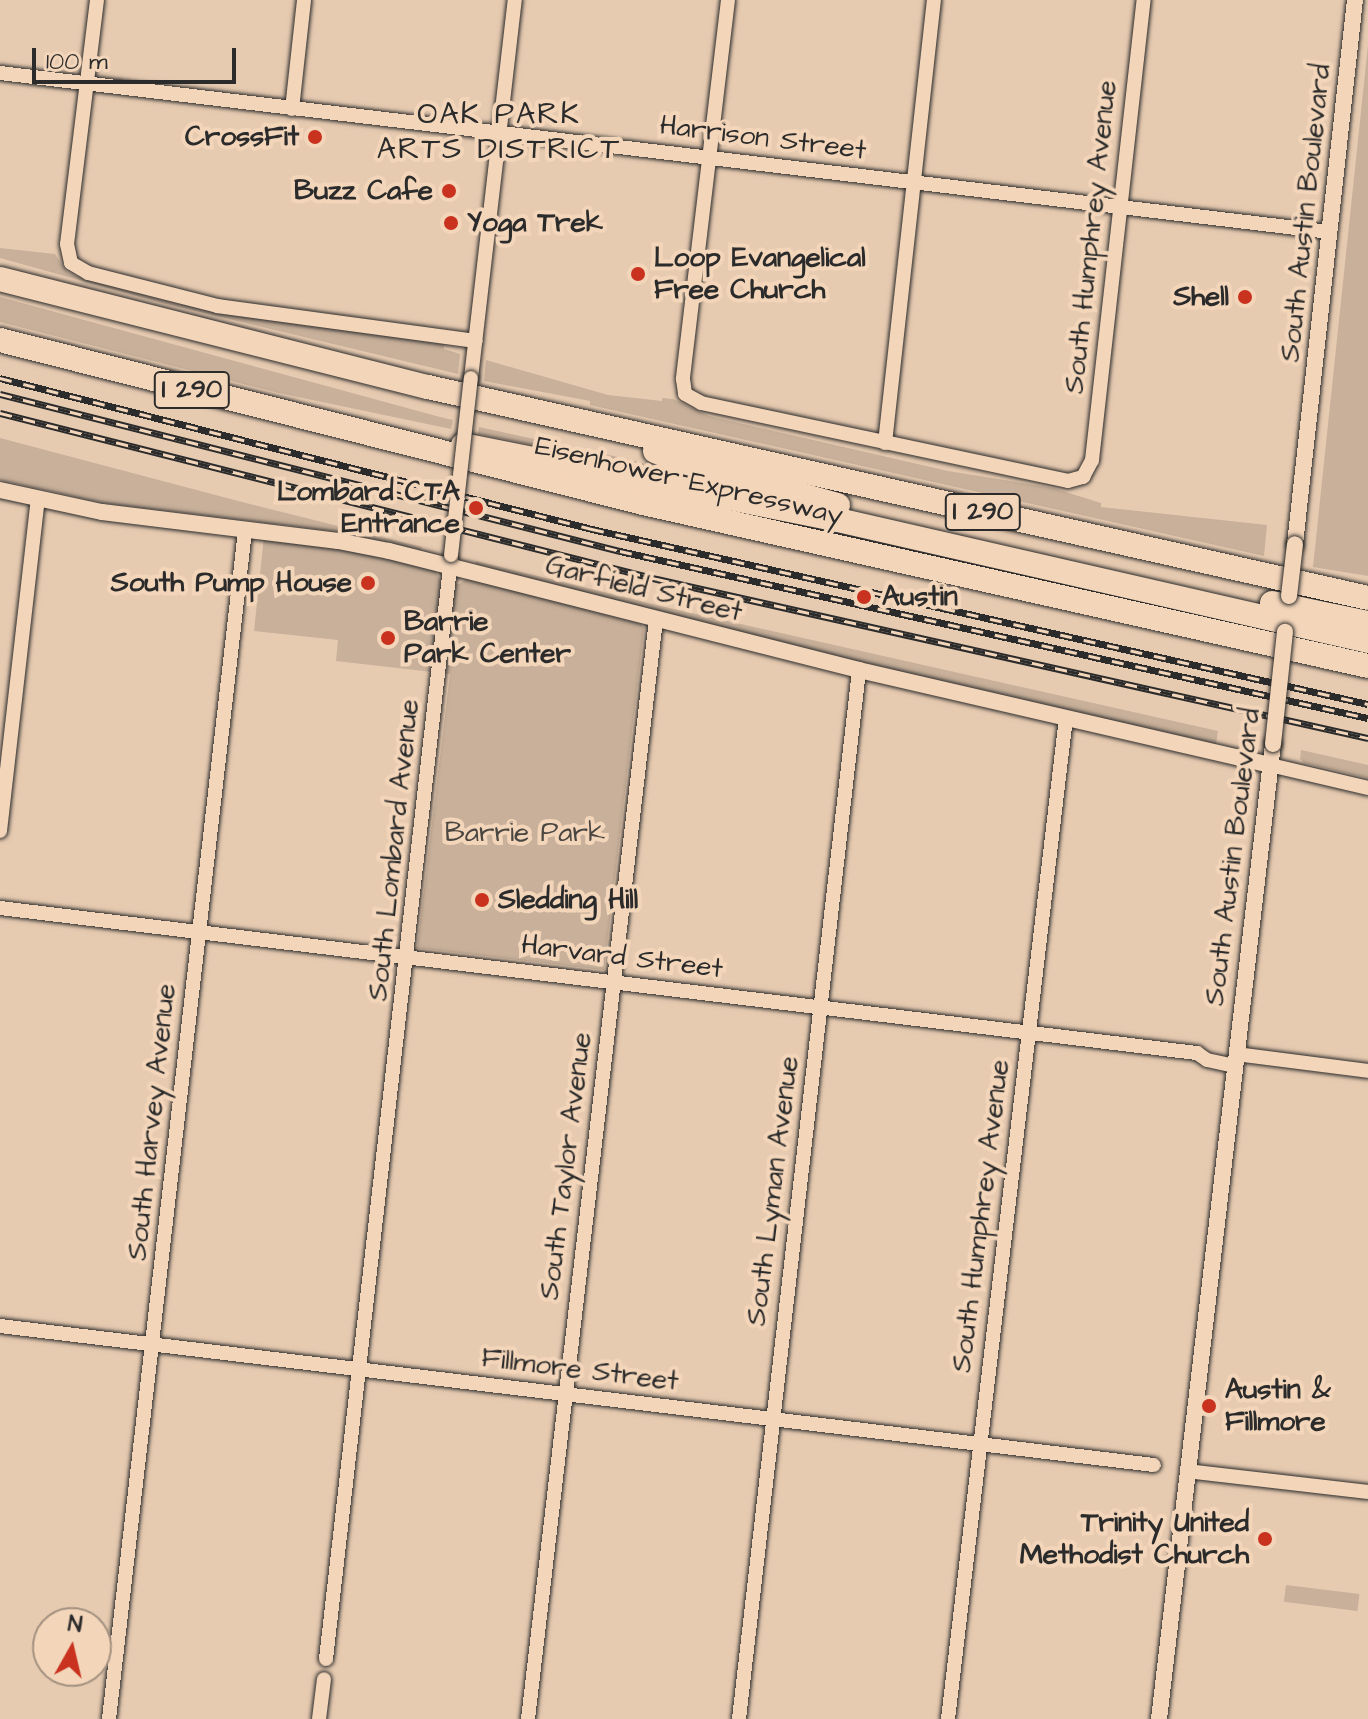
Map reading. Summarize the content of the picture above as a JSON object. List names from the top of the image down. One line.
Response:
{"streets":{"highway":["I 290","Eisenhower Expressway"],"street":["Harrison Street","South Austin Boulevard","South Humphrey Avenue","Garfield Street","South Lombard Avenue","Harvard Street","South Harvey Avenue","South Taylor Avenue","South Lyman Avenue","Fillmore Street"]},"crossings":[["Harrison Street","South Austin Boulevard"],["Harrison Street","South Humphrey Avenue"],["Harrison Street","South Lombard Avenue"],["South Austin Boulevard","Garfield Street"],["South Austin Boulevard","Harvard Street"],["South Humphrey Avenue","Garfield Street"],["South Humphrey Avenue","Harvard Street"],["South Humphrey Avenue","Fillmore Street"],["Garfield Street","South Lombard Avenue"],["Garfield Street","South Harvey Avenue"],["Garfield Street","South Taylor Avenue"],["Garfield Street","South Lyman Avenue"],["South Lombard Avenue","Harvard Street"],["South Lombard Avenue","Fillmore Street"],["Harvard Street","South Harvey Avenue"],["Harvard Street","South Taylor Avenue"],["Harvard Street","South Lyman Avenue"],["South Harvey Avenue","Fillmore Street"],["South Taylor Avenue","Fillmore Street"],["South Lyman Avenue","Fillmore Street"]],"districts":["OAK PARK ARTS DISTRICT"],"parks":["Barrie Park"],"places":["CrossFit","Buzz Cafe","Yoga Trek","Loop Evangelical Free Church","Shell","Lombard CTA Entrance","South Pump House","Austin","Barrie Park Center","Sledding Hill","Austin & Fillmore","Trinity United Methodist Church"],"scale_bar":"100 m","north":"top"}
